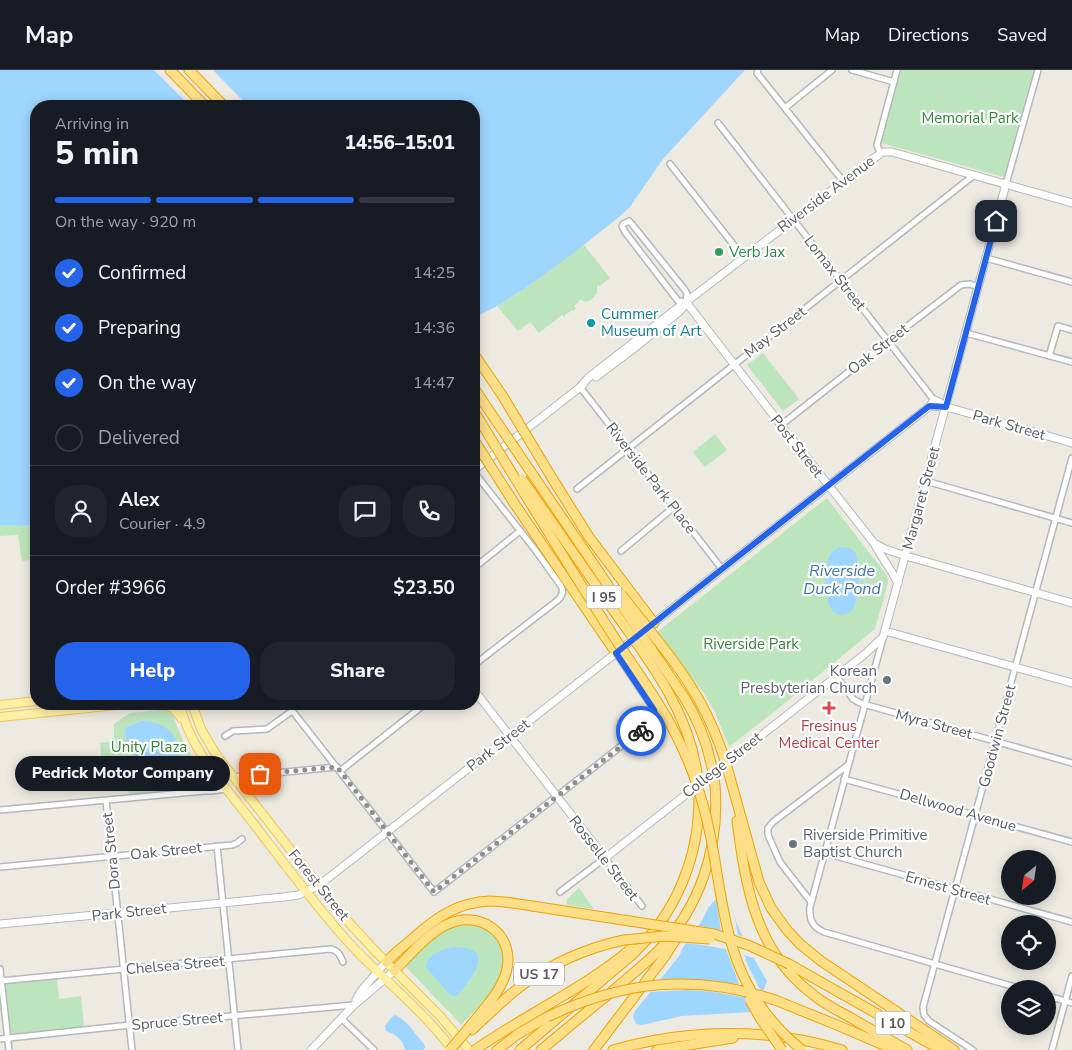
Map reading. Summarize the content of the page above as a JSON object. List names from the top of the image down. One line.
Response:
{"streets":{"highway":["I 95","US 17","I 10"],"main road":["Forest Street"],"street":["Riverside Avenue","Lomax Street","May Street","Oak Street","Park Street","Post Street","Riverside Park Place","Margaret Street","Myra Street","Goodwin Street","College Street","Dellwood Avenue","Dora Street","Rosselle Street","Ernest Street","Chelsea Street","Spruce Street"]},"crossings":[["Riverside Avenue","Lomax Street"],["Riverside Avenue","May Street"],["Riverside Avenue","Post Street"],["Riverside Avenue","Riverside Park Place"],["Riverside Avenue","Margaret Street"],["Lomax Street","May Street"],["Lomax Street","Oak Street"],["Lomax Street","Park Street"],["May Street","Post Street"],["May Street","Riverside Park Place"],["Oak Street","Post Street"],["Oak Street","Margaret Street"],["Oak Street","Dora Street"],["Park Street","Post Street"],["Park Street","Riverside Park Place"],["Park Street","Margaret Street"],["Park Street","Dora Street"],["Park Street","Rosselle Street"],["Park Street","Forest Street"],["Post Street","Margaret Street"],["Post Street","Goodwin Street"],["Margaret Street","Myra Street"],["Margaret Street","Goodwin Street"],["Margaret Street","College Street"],["Margaret Street","Dellwood Avenue"],["Margaret Street","Ernest Street"],["Myra Street","Goodwin Street"],["Myra Street","College Street"],["Goodwin Street","Dellwood Avenue"],["Goodwin Street","Ernest Street"],["College Street","Rosselle Street"],["Dora Street","Chelsea Street"],["Dora Street","Spruce Street"],["US 17","I 10"]],"water":["Riverside Duck Pond"],"parks":["Memorial Park","Riverside Park","Unity Plaza"],"places":{"other":["Verb Jax","Cummer Museum of Art","Korean Presbyterian Church","Pedrick Motor Company","Riverside Primitive Baptist Church"],"health":["Fresinus Medical Center"]},"north":"bottom left","page":{"header":"Map","nav":["Map","Directions","Saved"],"heading":["5 min","Arriving in","14:56–15:01"],"panel":["Alex","Courier · 4.9","Order #3966","$23.50"],"bar":"On the way · 920 m","list":[["Confirmed","14:25"],["Preparing","14:36"],["On the way","14:47"],"Delivered"],"buttons":["Help","Share"],"bubble":"Pedrick Motor Company"}}
